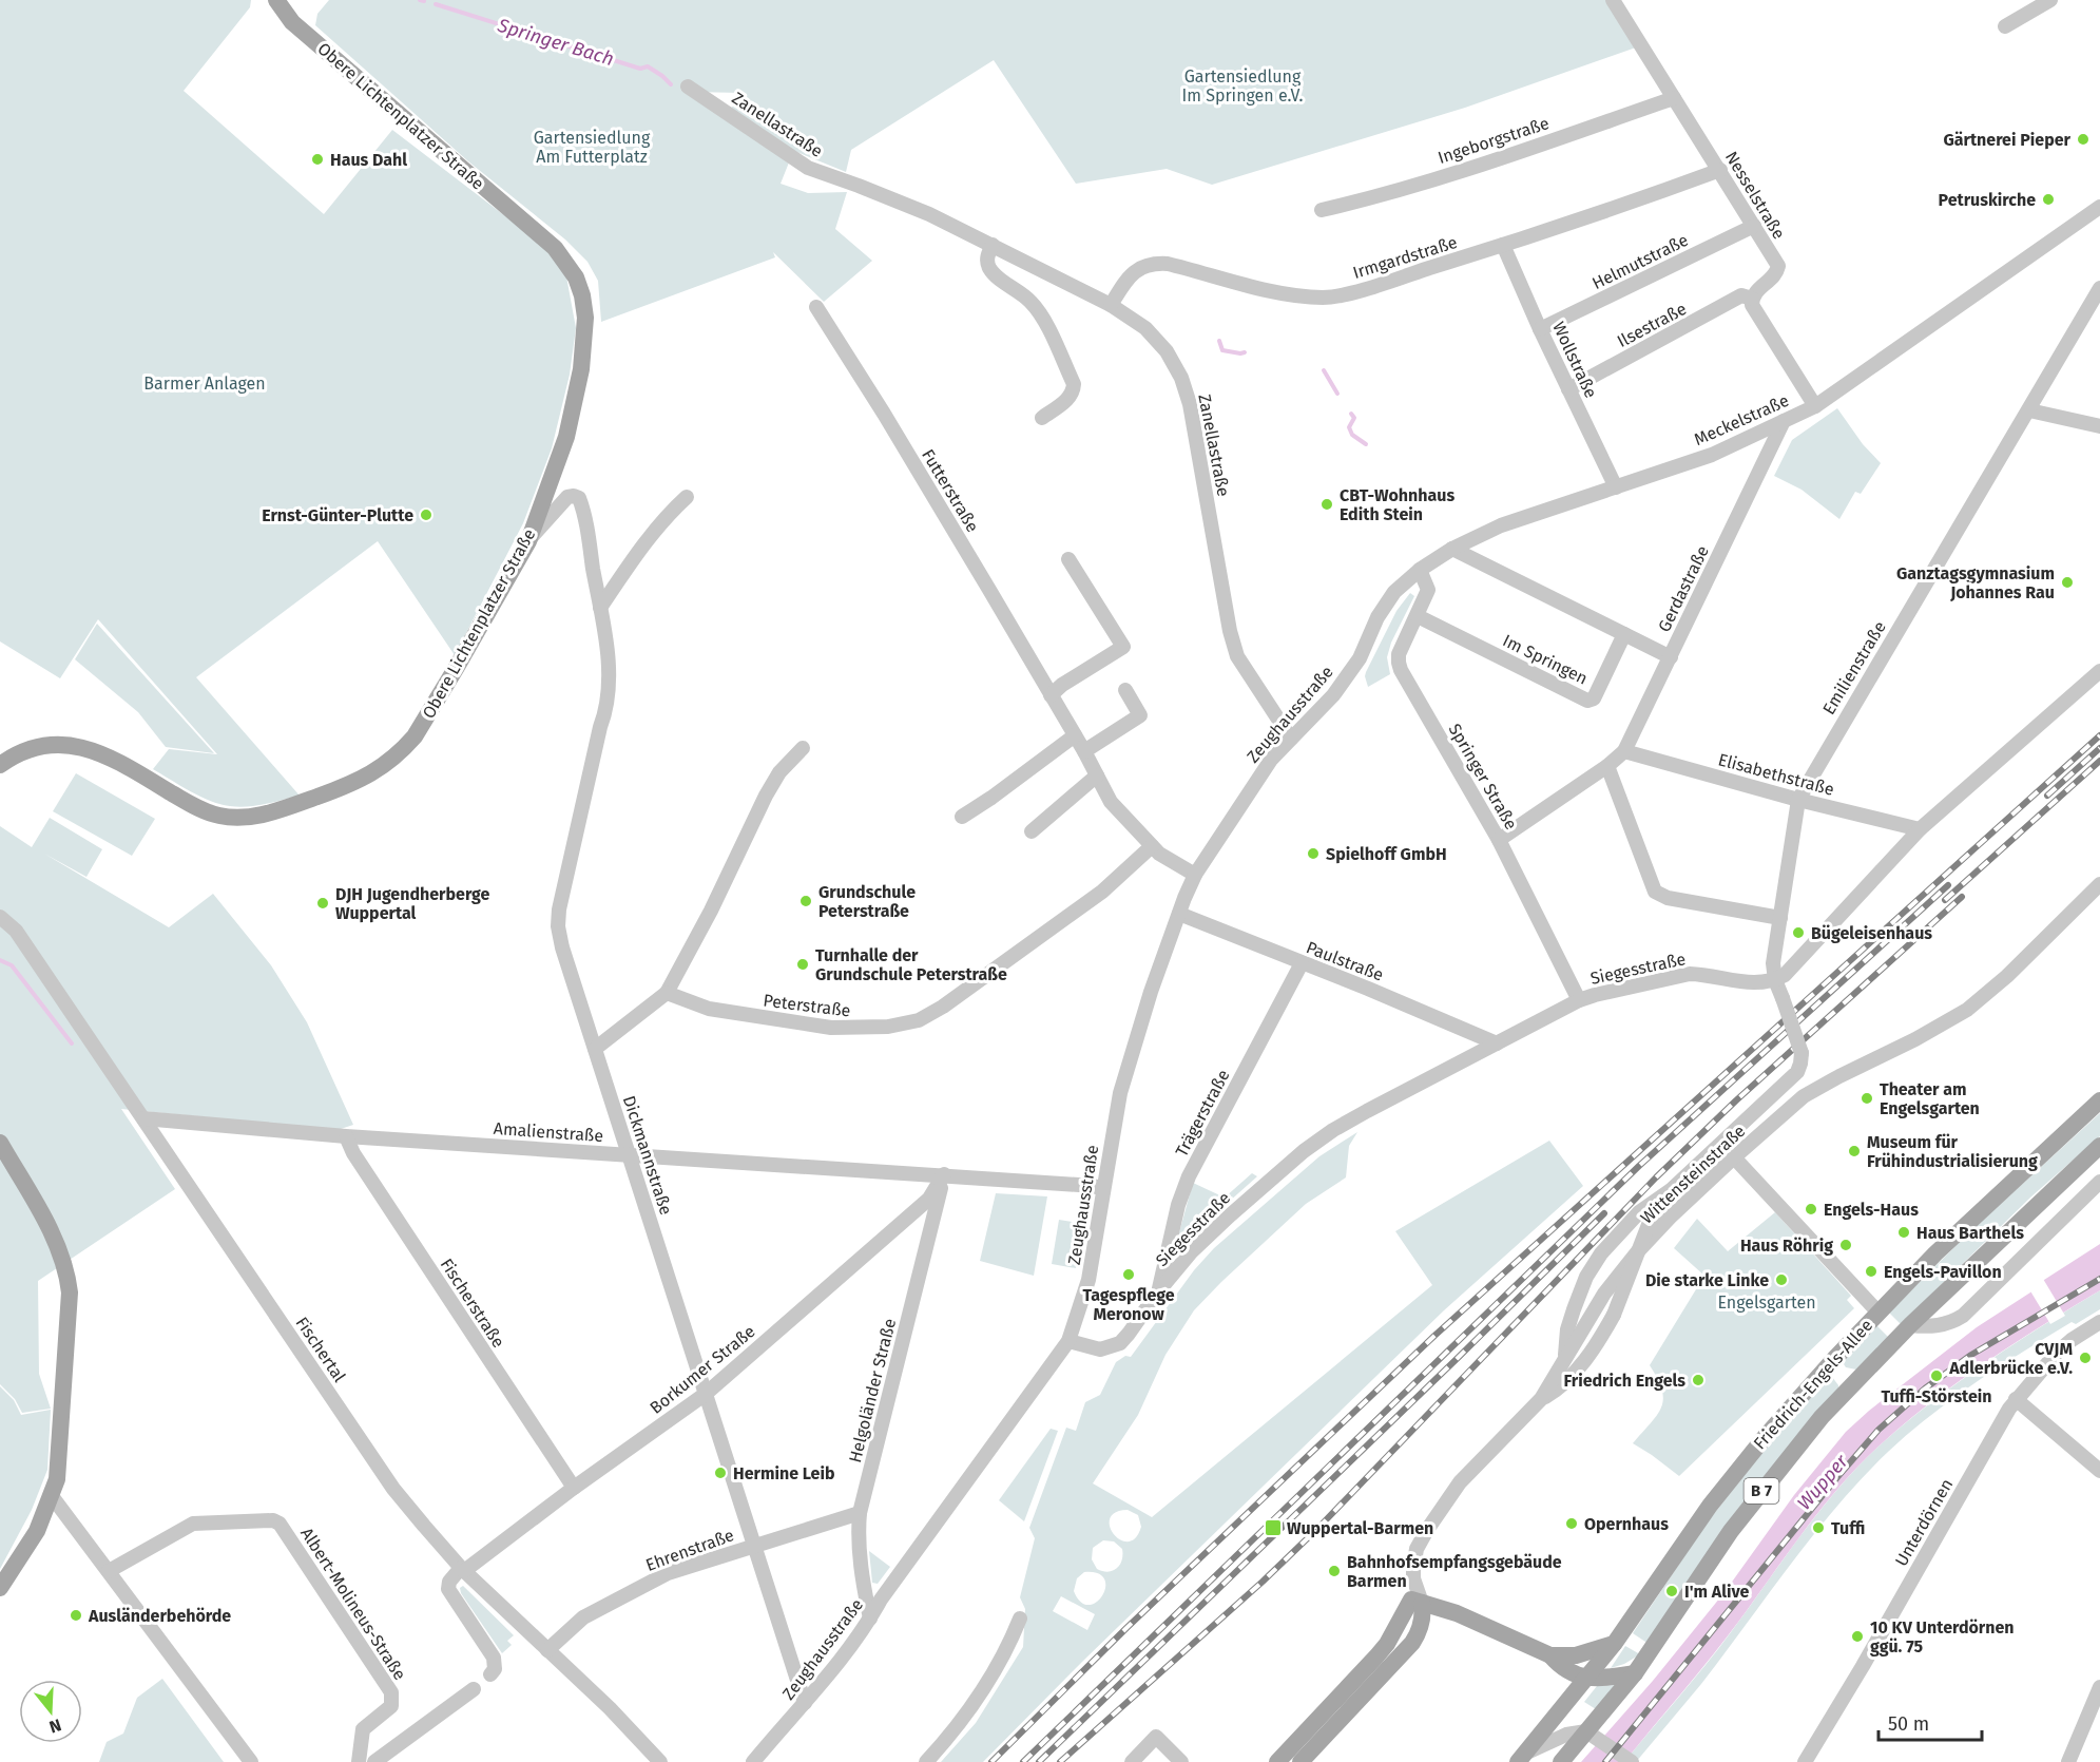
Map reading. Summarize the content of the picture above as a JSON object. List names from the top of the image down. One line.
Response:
{"streets":{"main road":["Obere Lichtenplatzer Straße","Friedrich-Engels-Allee","B 7"],"street":["Zanellastraße","Ingeborgstraße","Nesselstraße","Irmgardstraße","Helmutstraße","Ilsestraße","Wollstraße","Meckelstraße","Futterstraße","Gerdastraße","Im Springen","Emilienstraße","Zeughausstraße","Elisabethstraße","Springer Straße","Paulstraße","Siegesstraße","Peterstraße","Trägerstraße","Amalienstraße","Dickmannstraße","Wittensteinstraße","Fischerstraße","Fischertal","Borkumer Straße","Helgoländer Straße","Unterdörnen","Ehrenstraße","Albert-Molineus-Straße"]},"crossings":[["Obere Lichtenplatzer Straße","Dickmannstraße"],["Zanellastraße","Irmgardstraße"],["Zanellastraße","Zeughausstraße"],["Ingeborgstraße","Nesselstraße"],["Nesselstraße","Irmgardstraße"],["Nesselstraße","Helmutstraße"],["Nesselstraße","Ilsestraße"],["Irmgardstraße","Wollstraße"],["Helmutstraße","Wollstraße"],["Ilsestraße","Wollstraße"],["Wollstraße","Meckelstraße"],["Meckelstraße","Gerdastraße"],["Meckelstraße","Zeughausstraße"],["Meckelstraße","Springer Straße"],["Futterstraße","Zeughausstraße"],["Futterstraße","Peterstraße"],["Gerdastraße","Elisabethstraße"],["Gerdastraße","Springer Straße"],["Im Springen","Springer Straße"],["Emilienstraße","Elisabethstraße"],["Emilienstraße","Siegesstraße"],["Emilienstraße","Wittensteinstraße"],["Zeughausstraße","Paulstraße"],["Zeughausstraße","Siegesstraße"],["Zeughausstraße","Amalienstraße"],["Zeughausstraße","Dickmannstraße"],["Zeughausstraße","Helgoländer Straße"],["Springer Straße","Siegesstraße"],["Paulstraße","Siegesstraße"],["Paulstraße","Trägerstraße"],["Siegesstraße","Trägerstraße"],["Amalienstraße","Dickmannstraße"],["Amalienstraße","Fischerstraße"],["Amalienstraße","Fischertal"],["Amalienstraße","Borkumer Straße"],["Amalienstraße","Helgoländer Straße"],["Dickmannstraße","Borkumer Straße"],["Dickmannstraße","Ehrenstraße"],["Fischerstraße","Borkumer Straße"],["Fischertal","Borkumer Straße"],["Fischertal","Ehrenstraße"],["Borkumer Straße","Helgoländer Straße"],["Helgoländer Straße","Ehrenstraße"]],"water":["Springer Bach","Wupper"],"parks":["Gartensiedlung Im Springen e.V.","Gartensiedlung Am Futterplatz","Barmer Anlagen","Engelsgarten"],"places":{"other":["Gärtnerei Pieper","Haus Dahl","Petruskirche","CBT-Wohnhaus Edith Stein","Ernst-Günter-Plutte","Ganztagsgymnasium Johannes Rau","Spielhoff GmbH","Grundschule Peterstraße","DJH Jugendherberge Wuppertal","Bügeleisenhaus","Turnhalle der Grundschule Peterstraße","Theater am Engelsgarten","Museum für Frühindustrialisierung","Engels-Haus","Haus Barthels","Haus Röhrig","Engels-Pavillon","Tagespflege Meronow","Die starke Linke","CVJM Adlerbrücke e.V.","Tuffi-Störstein","Friedrich Engels","Hermine Leib","Opernhaus","Tuffi","Bahnhofsempfangsgebäude Barmen","I'm Alive","Ausländerbehörde","10 KV Unterdörnen ggü. 75"],"transit":["Wuppertal-Barmen"]},"scale_bar":"50 m","north":"bottom"}
